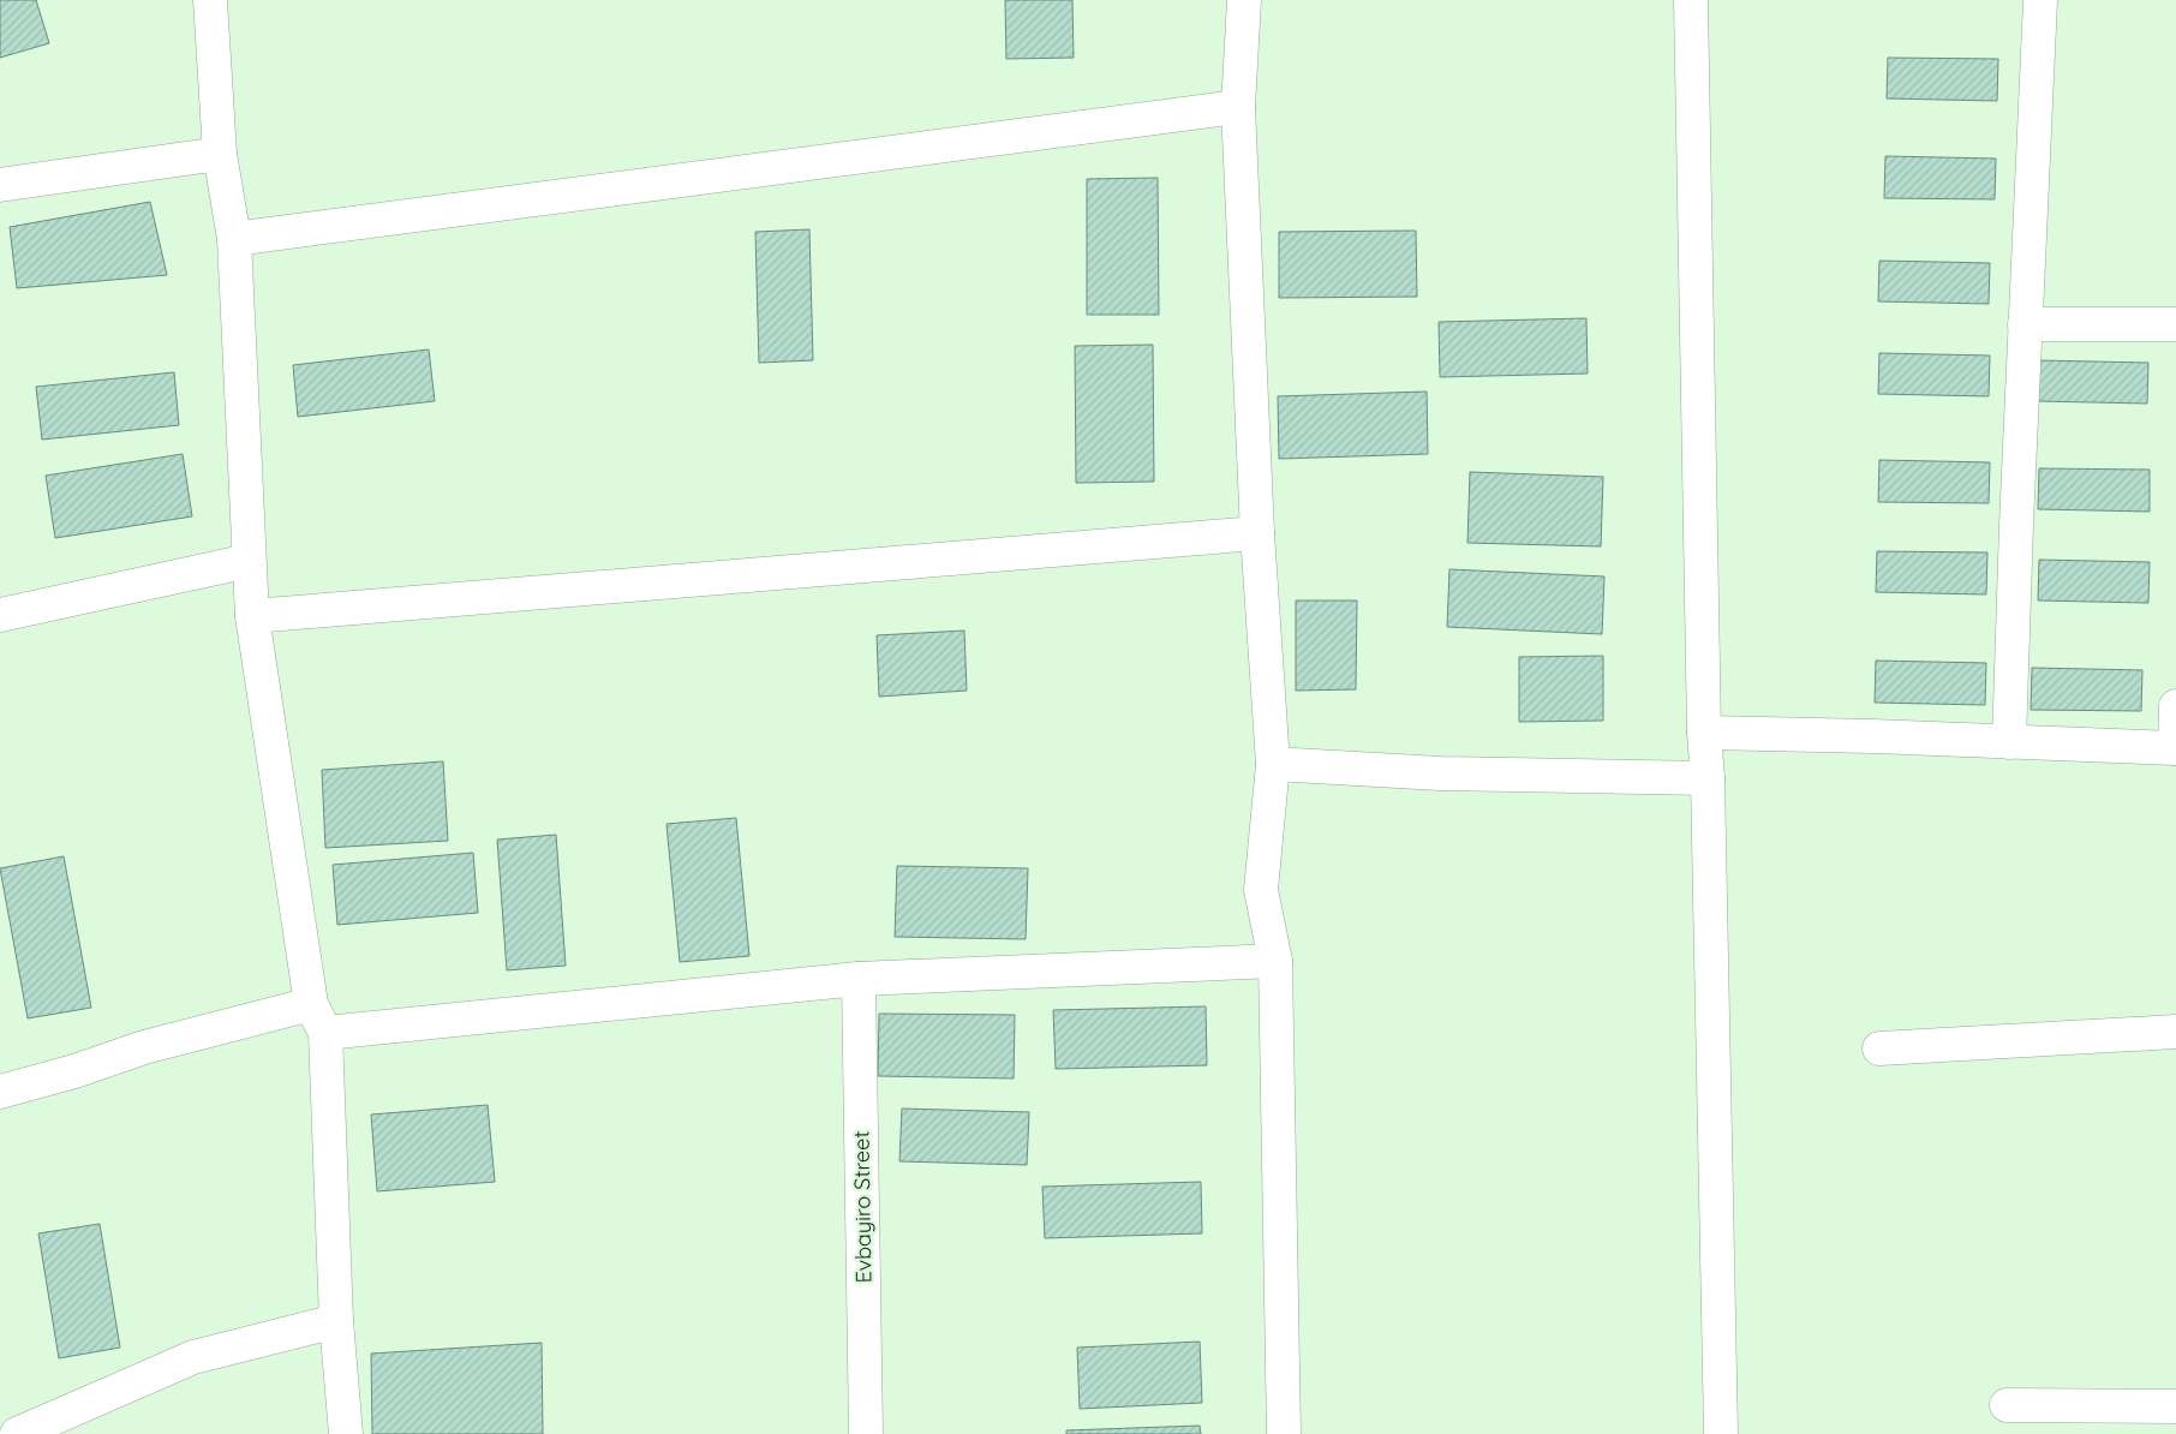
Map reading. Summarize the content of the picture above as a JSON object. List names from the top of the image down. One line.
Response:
{"streets":{"street":["Evbayiro Street"]}}
